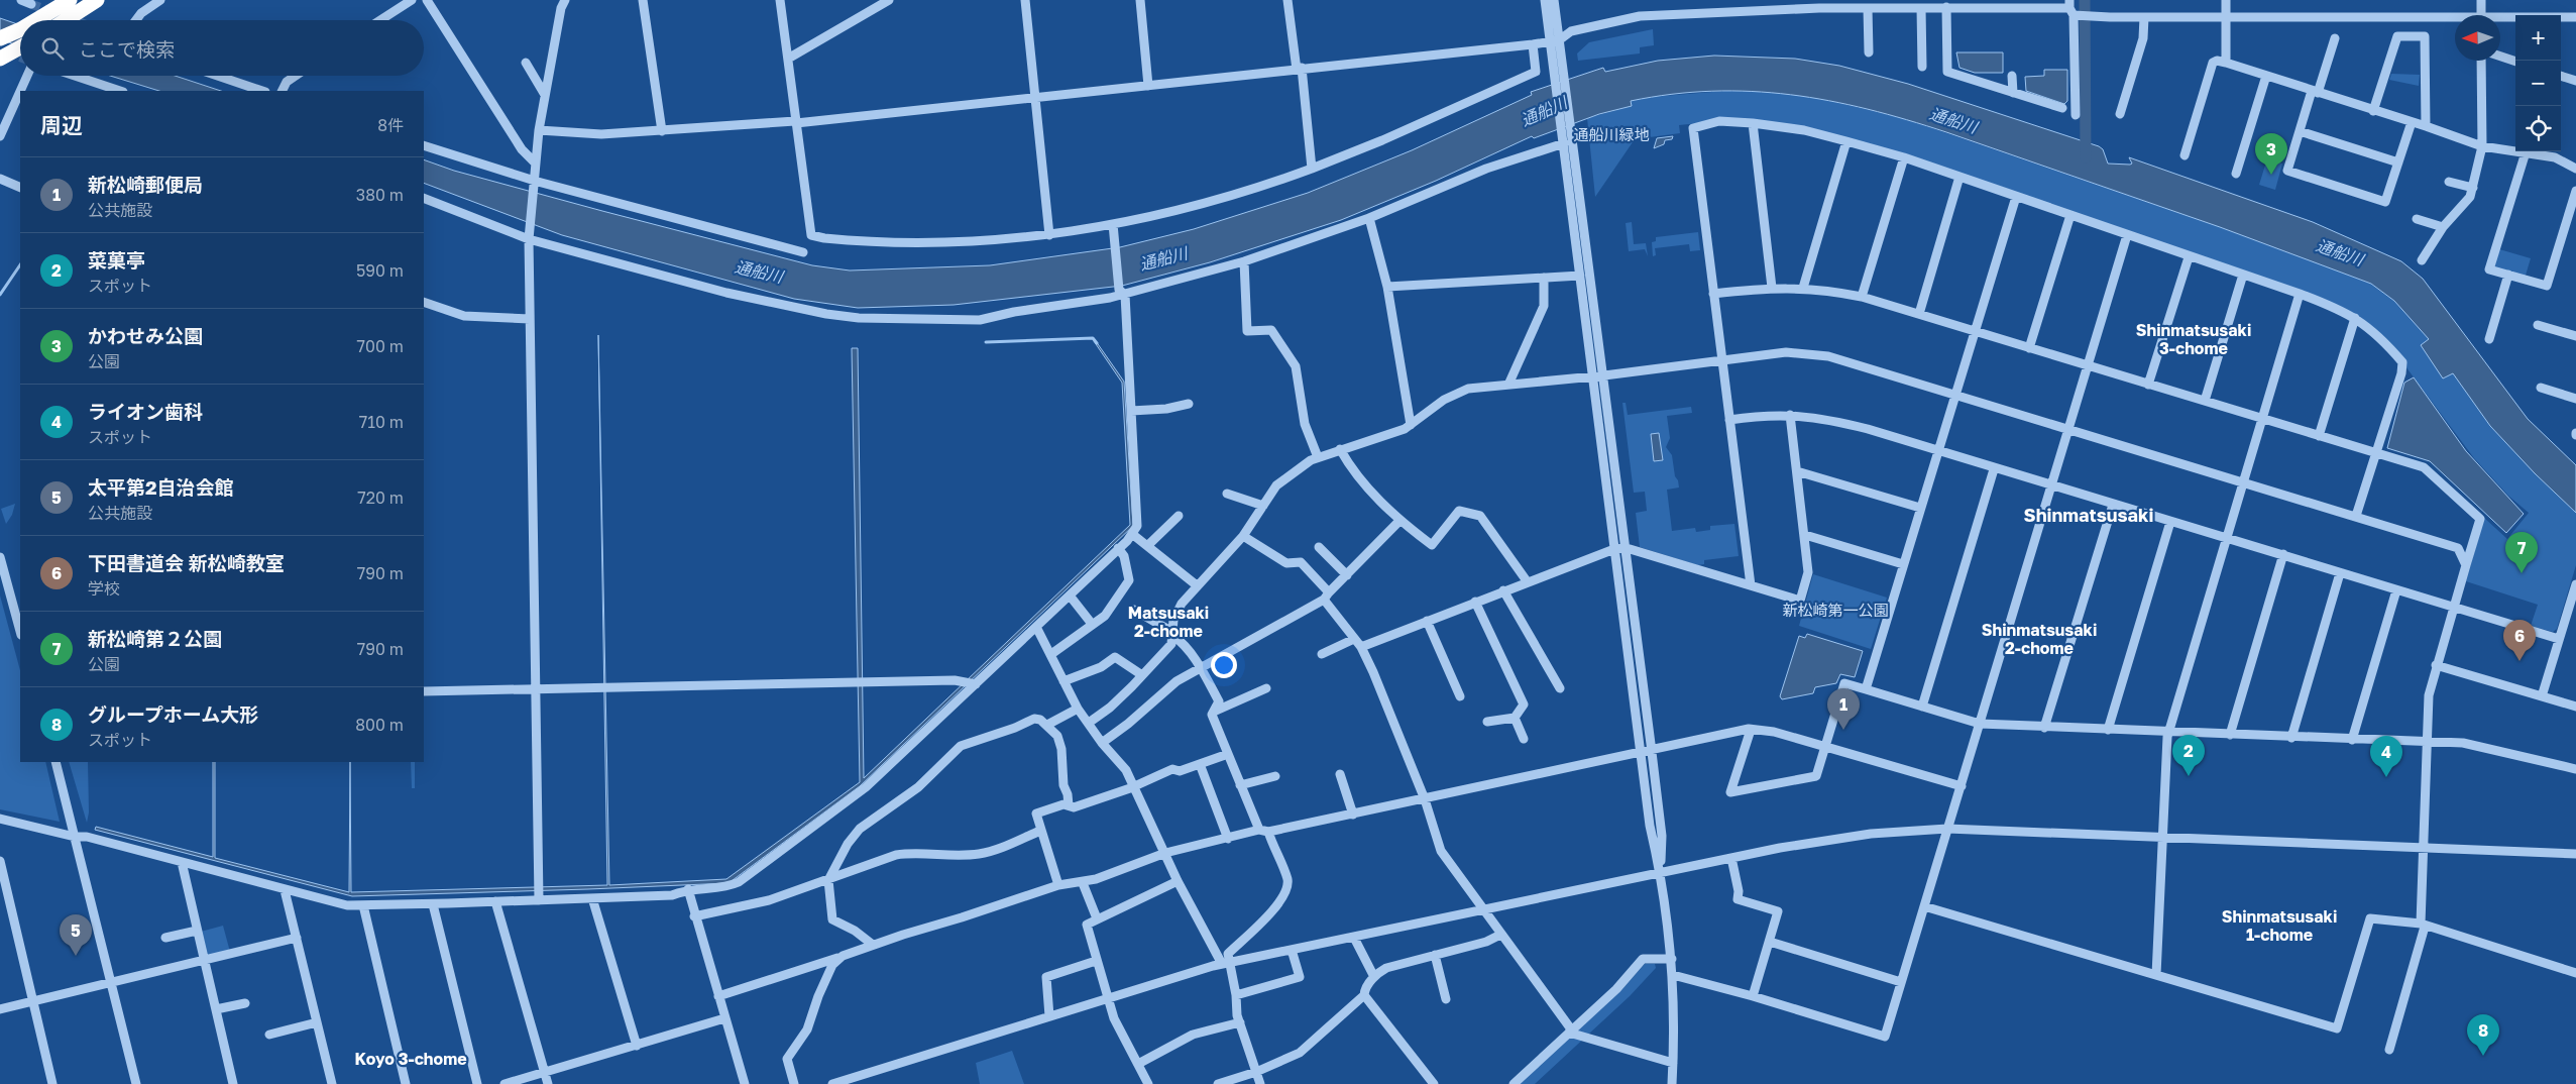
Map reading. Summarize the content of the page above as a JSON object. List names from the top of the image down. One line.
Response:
{"districts":["Shinmatsusaki 3-chome","Shinmatsusaki","Matsusaki 2-chome","Shinmatsusaki 2-chome","Shinmatsusaki 1-chome","Koyo 3-chome"],"water":["通船川"],"parks":["通船川緑地","新松崎第一公園"],"north":"left","page":{"map_buttons":["+","−"],"search":"ここで検索","heading":["周辺","8件"],"pins":["3","7","6","1","2","4","5","8"],"list":[{"mark":"1","name":"新松崎郵便局","note":"公共施設","value":"380 m"},{"mark":"2","name":"菜菓亭","note":"スポット","value":"590 m"},{"mark":"3","name":"かわせみ公園","note":"公園","value":"700 m"},{"mark":"4","name":"ライオン歯科","note":"スポット","value":"710 m"},{"mark":"5","name":"太平第2自治会館","note":"公共施設","value":"720 m"},{"mark":"6","name":"下田書道会 新松崎教室","note":"学校","value":"790 m"},{"mark":"7","name":"新松崎第２公園","note":"公園","value":"790 m"},{"mark":"8","name":"グループホーム大形","note":"スポット","value":"800 m"}]}}
